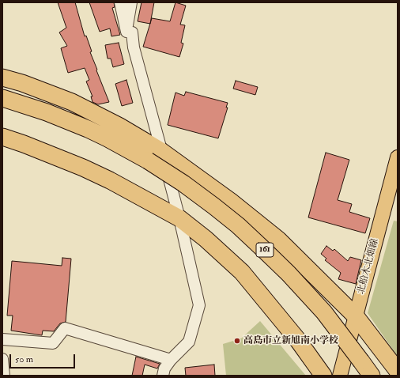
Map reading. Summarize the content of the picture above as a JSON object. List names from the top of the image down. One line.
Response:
{"streets":{"highway":["161"],"main road":["北船木北畑線"]},"places":["高島市立新旭南小学校"],"scale_bar":"50 m"}
